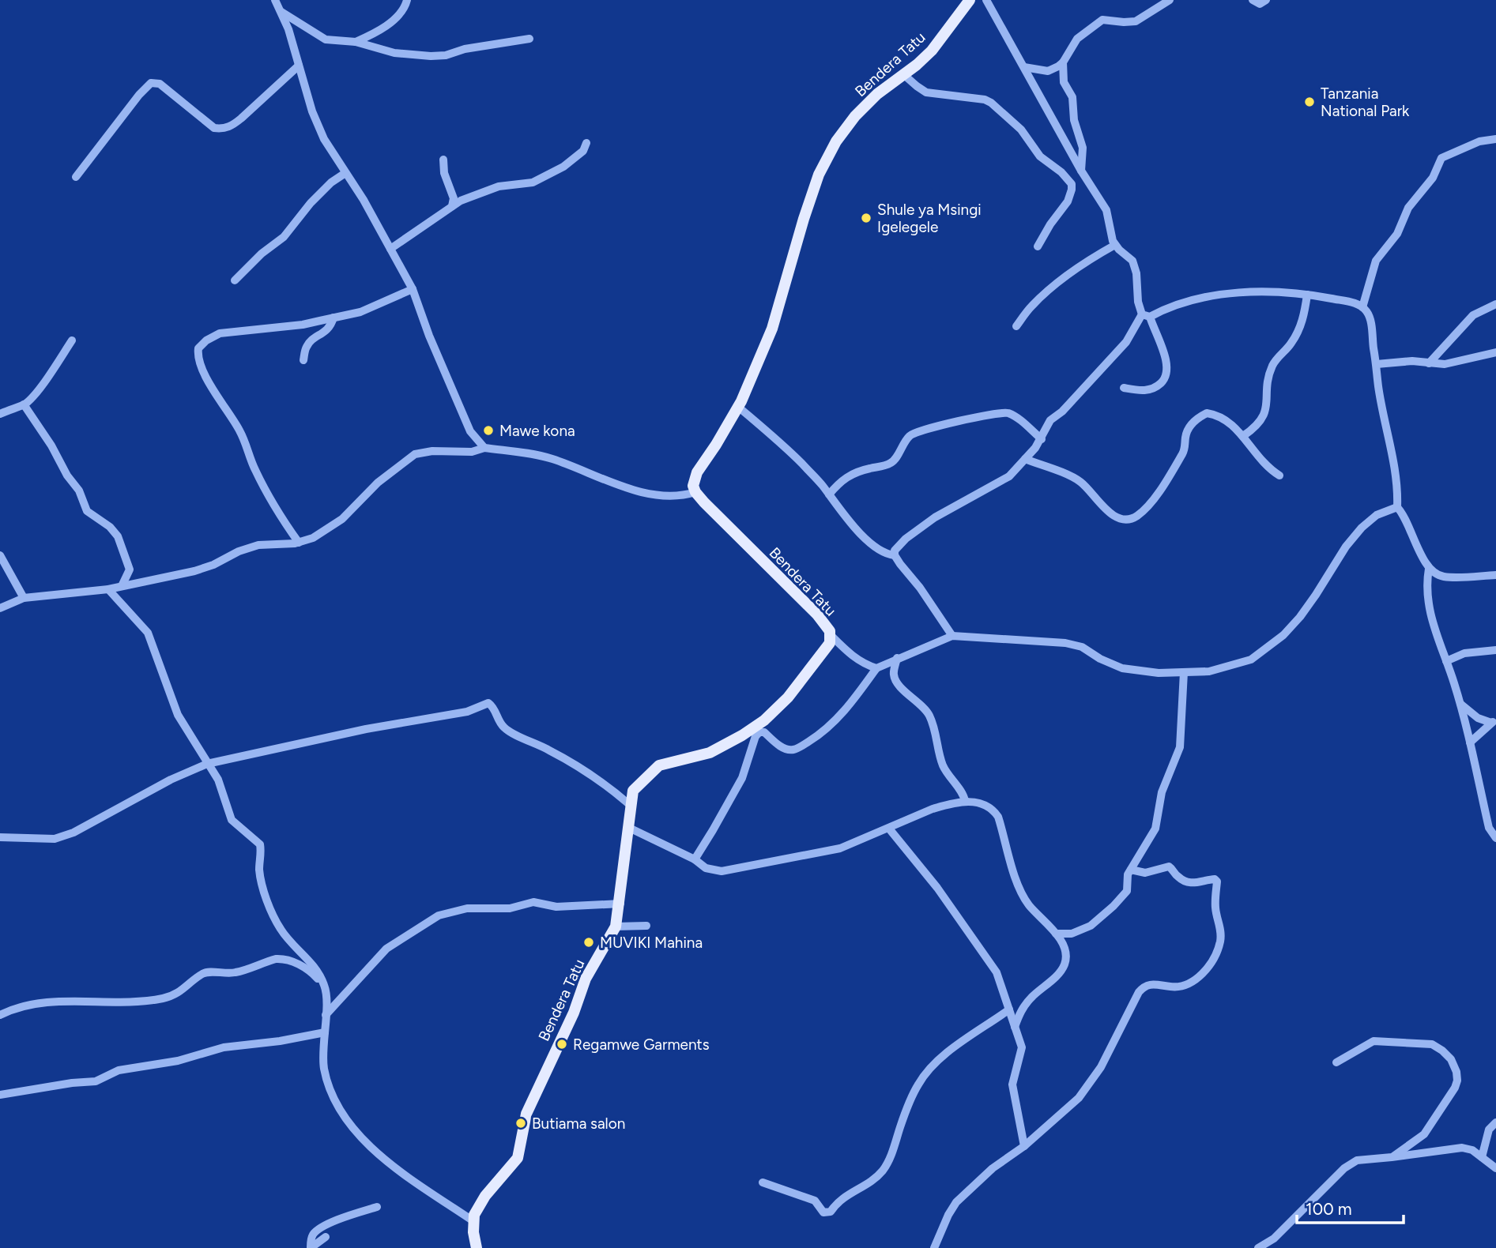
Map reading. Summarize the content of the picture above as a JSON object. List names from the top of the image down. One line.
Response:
{"streets":{"main road":["Bendera Tatu"]},"places":["Tanzania National Park","Shule ya Msingi Igelegele","Mawe kona","MUVIKI Mahina","Regamwe Garments","Butiama salon"],"scale_bar":"100 m"}
